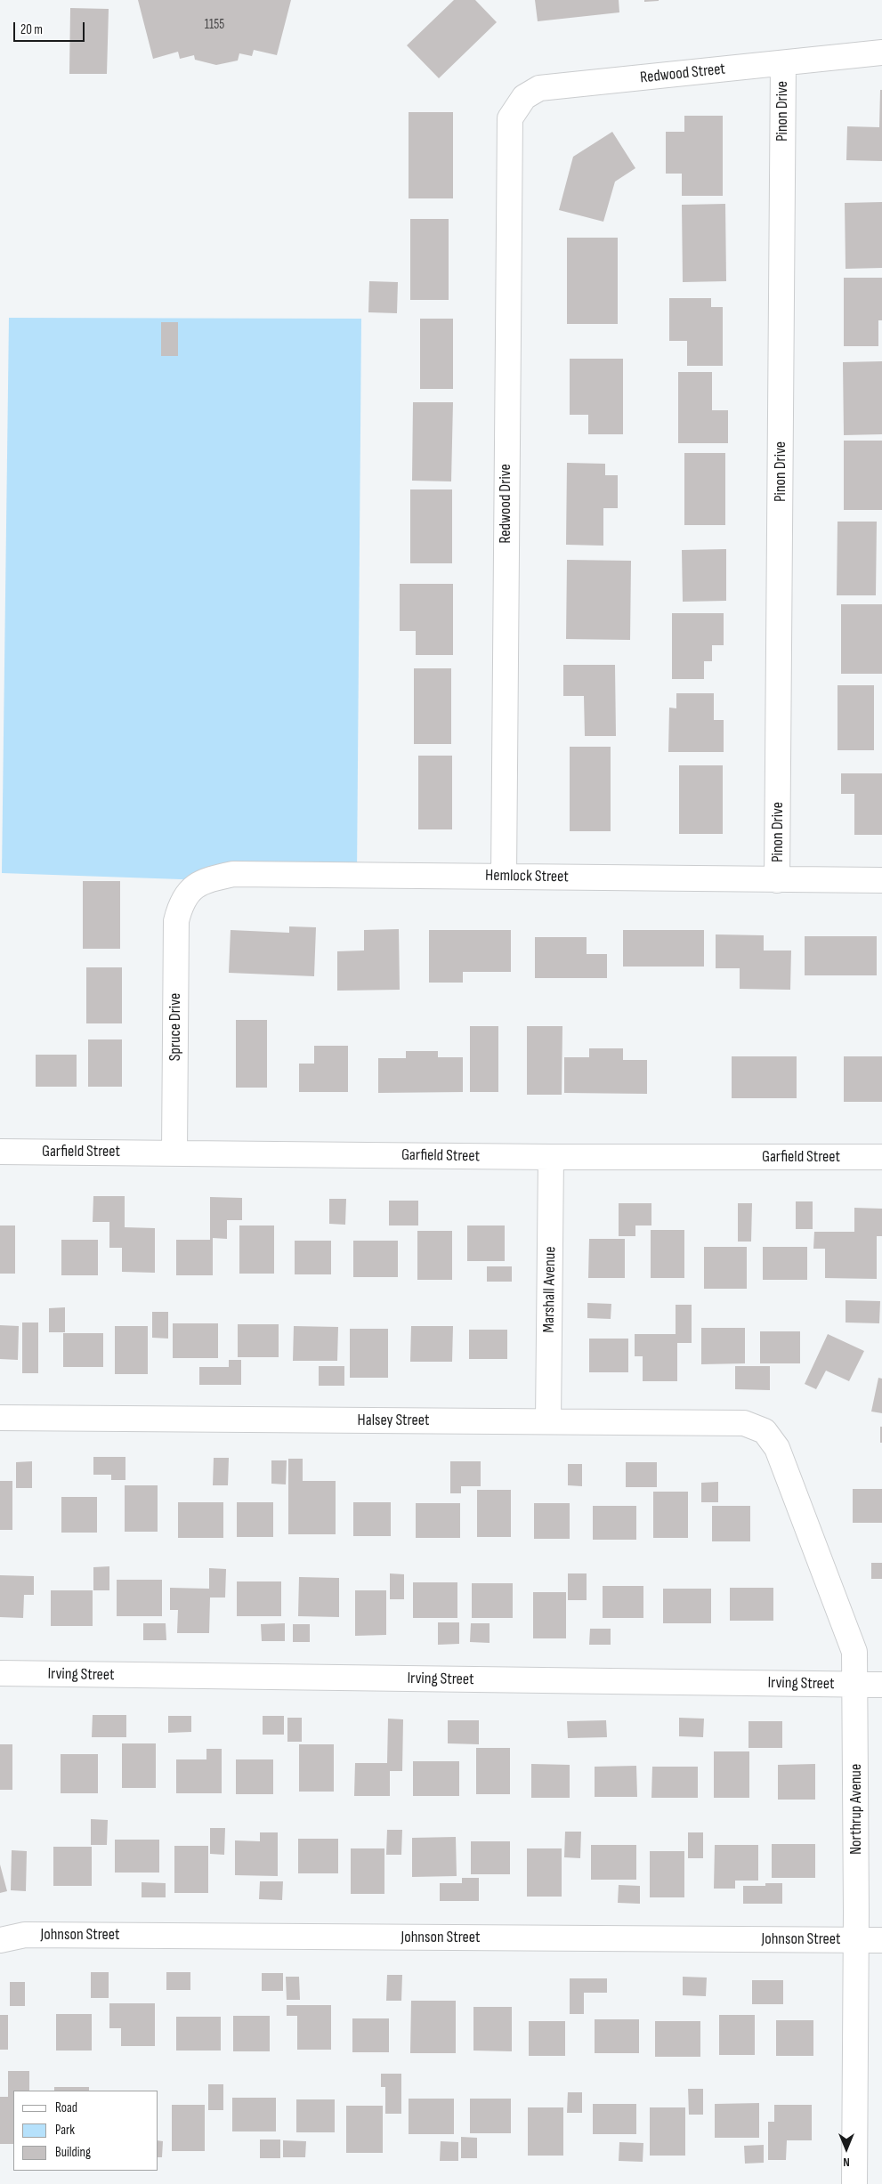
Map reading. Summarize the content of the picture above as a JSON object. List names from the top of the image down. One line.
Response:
{"streets":{"street":["Redwood Street","Pinon Drive","Redwood Drive","Hemlock Street","Spruce Drive","Garfield Street","Marshall Avenue","Halsey Street","Irving Street","Northrup Avenue","Johnson Street"]},"crossings":[["Redwood Street","Pinon Drive"],["Redwood Street","Redwood Drive"],["Pinon Drive","Hemlock Street"],["Redwood Drive","Hemlock Street"],["Hemlock Street","Spruce Drive"],["Spruce Drive","Garfield Street"],["Garfield Street","Marshall Avenue"],["Marshall Avenue","Halsey Street"],["Halsey Street","Northrup Avenue"],["Irving Street","Northrup Avenue"],["Northrup Avenue","Johnson Street"]],"house_numbers":["1155"],"legend":["Road","Park","Building"],"scale_bar":"20 m","north":"bottom"}
